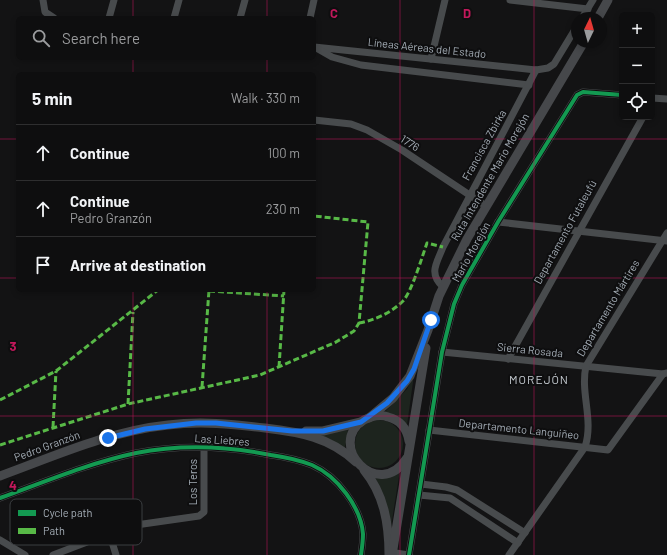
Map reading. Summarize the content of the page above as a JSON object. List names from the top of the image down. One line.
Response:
{"streets":{"main road":["Ruta Intendente Mario Morejón","Pedro Granzón"],"street":["Líneas Aéreas del Estado","1776","Francisca Zbirka","Departamento Futaleufú","Mario Morejón","Departamento Mártires","Sierra Rosada","Departamento Languiñeo","Las Liebres","Los Teros"]},"crossings":[["Líneas Aéreas del Estado","Francisca Zbirka"],["1776","Francisca Zbirka"],["1776","Ruta Intendente Mario Morejón"],["Francisca Zbirka","Ruta Intendente Mario Morejón"],["Ruta Intendente Mario Morejón","Pedro Granzón"],["Departamento Futaleufú","Sierra Rosada"],["Mario Morejón","Sierra Rosada"],["Mario Morejón","Departamento Languiñeo"],["Departamento Mártires","Sierra Rosada"],["Departamento Mártires","Departamento Languiñeo"],["Sierra Rosada","Departamento Languiñeo"],["Las Liebres","Los Teros"]],"districts":["MOREJÓN"],"legend":["Cycle path","Path"],"north":"top","page":{"map_buttons":["+","−"],"search":"Search here","heading":["5 min","Walk · 330 m"],"list":[["Continue","100 m"],["Continue","Pedro Granzón","230 m"],"Arrive at destination"]},"grid":{"columns":["C","D"],"rows":["3","4"]}}
